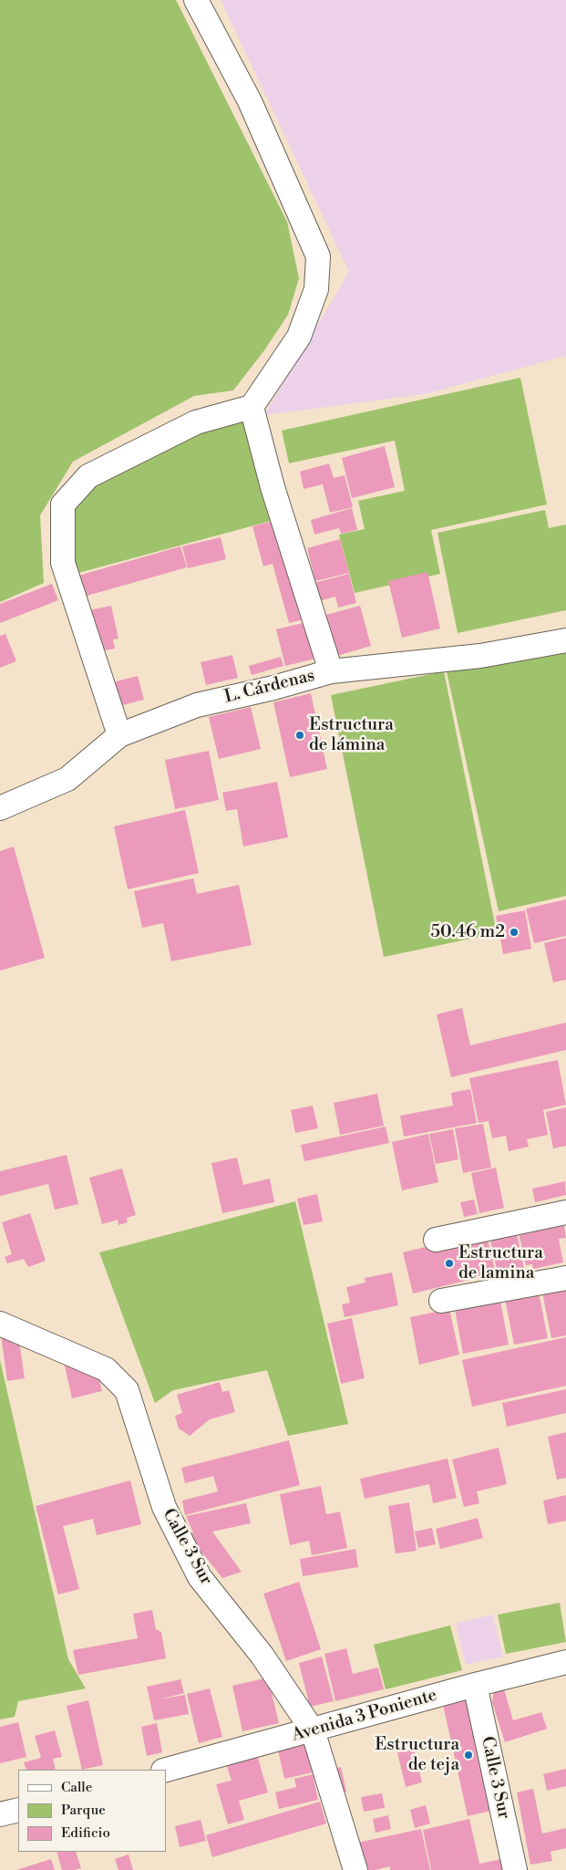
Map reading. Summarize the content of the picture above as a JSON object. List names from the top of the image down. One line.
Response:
{"streets":{"street":["L. Cárdenas","Calle 3 Sur","Avenida 3 Poniente"]},"crossings":[["Calle 3 Sur","Avenida 3 Poniente"]],"places":["Estructura de lámina","50.46 m2","Estructura de lamina","Estructura de teja"],"legend":["Calle","Parque","Edificio"]}
